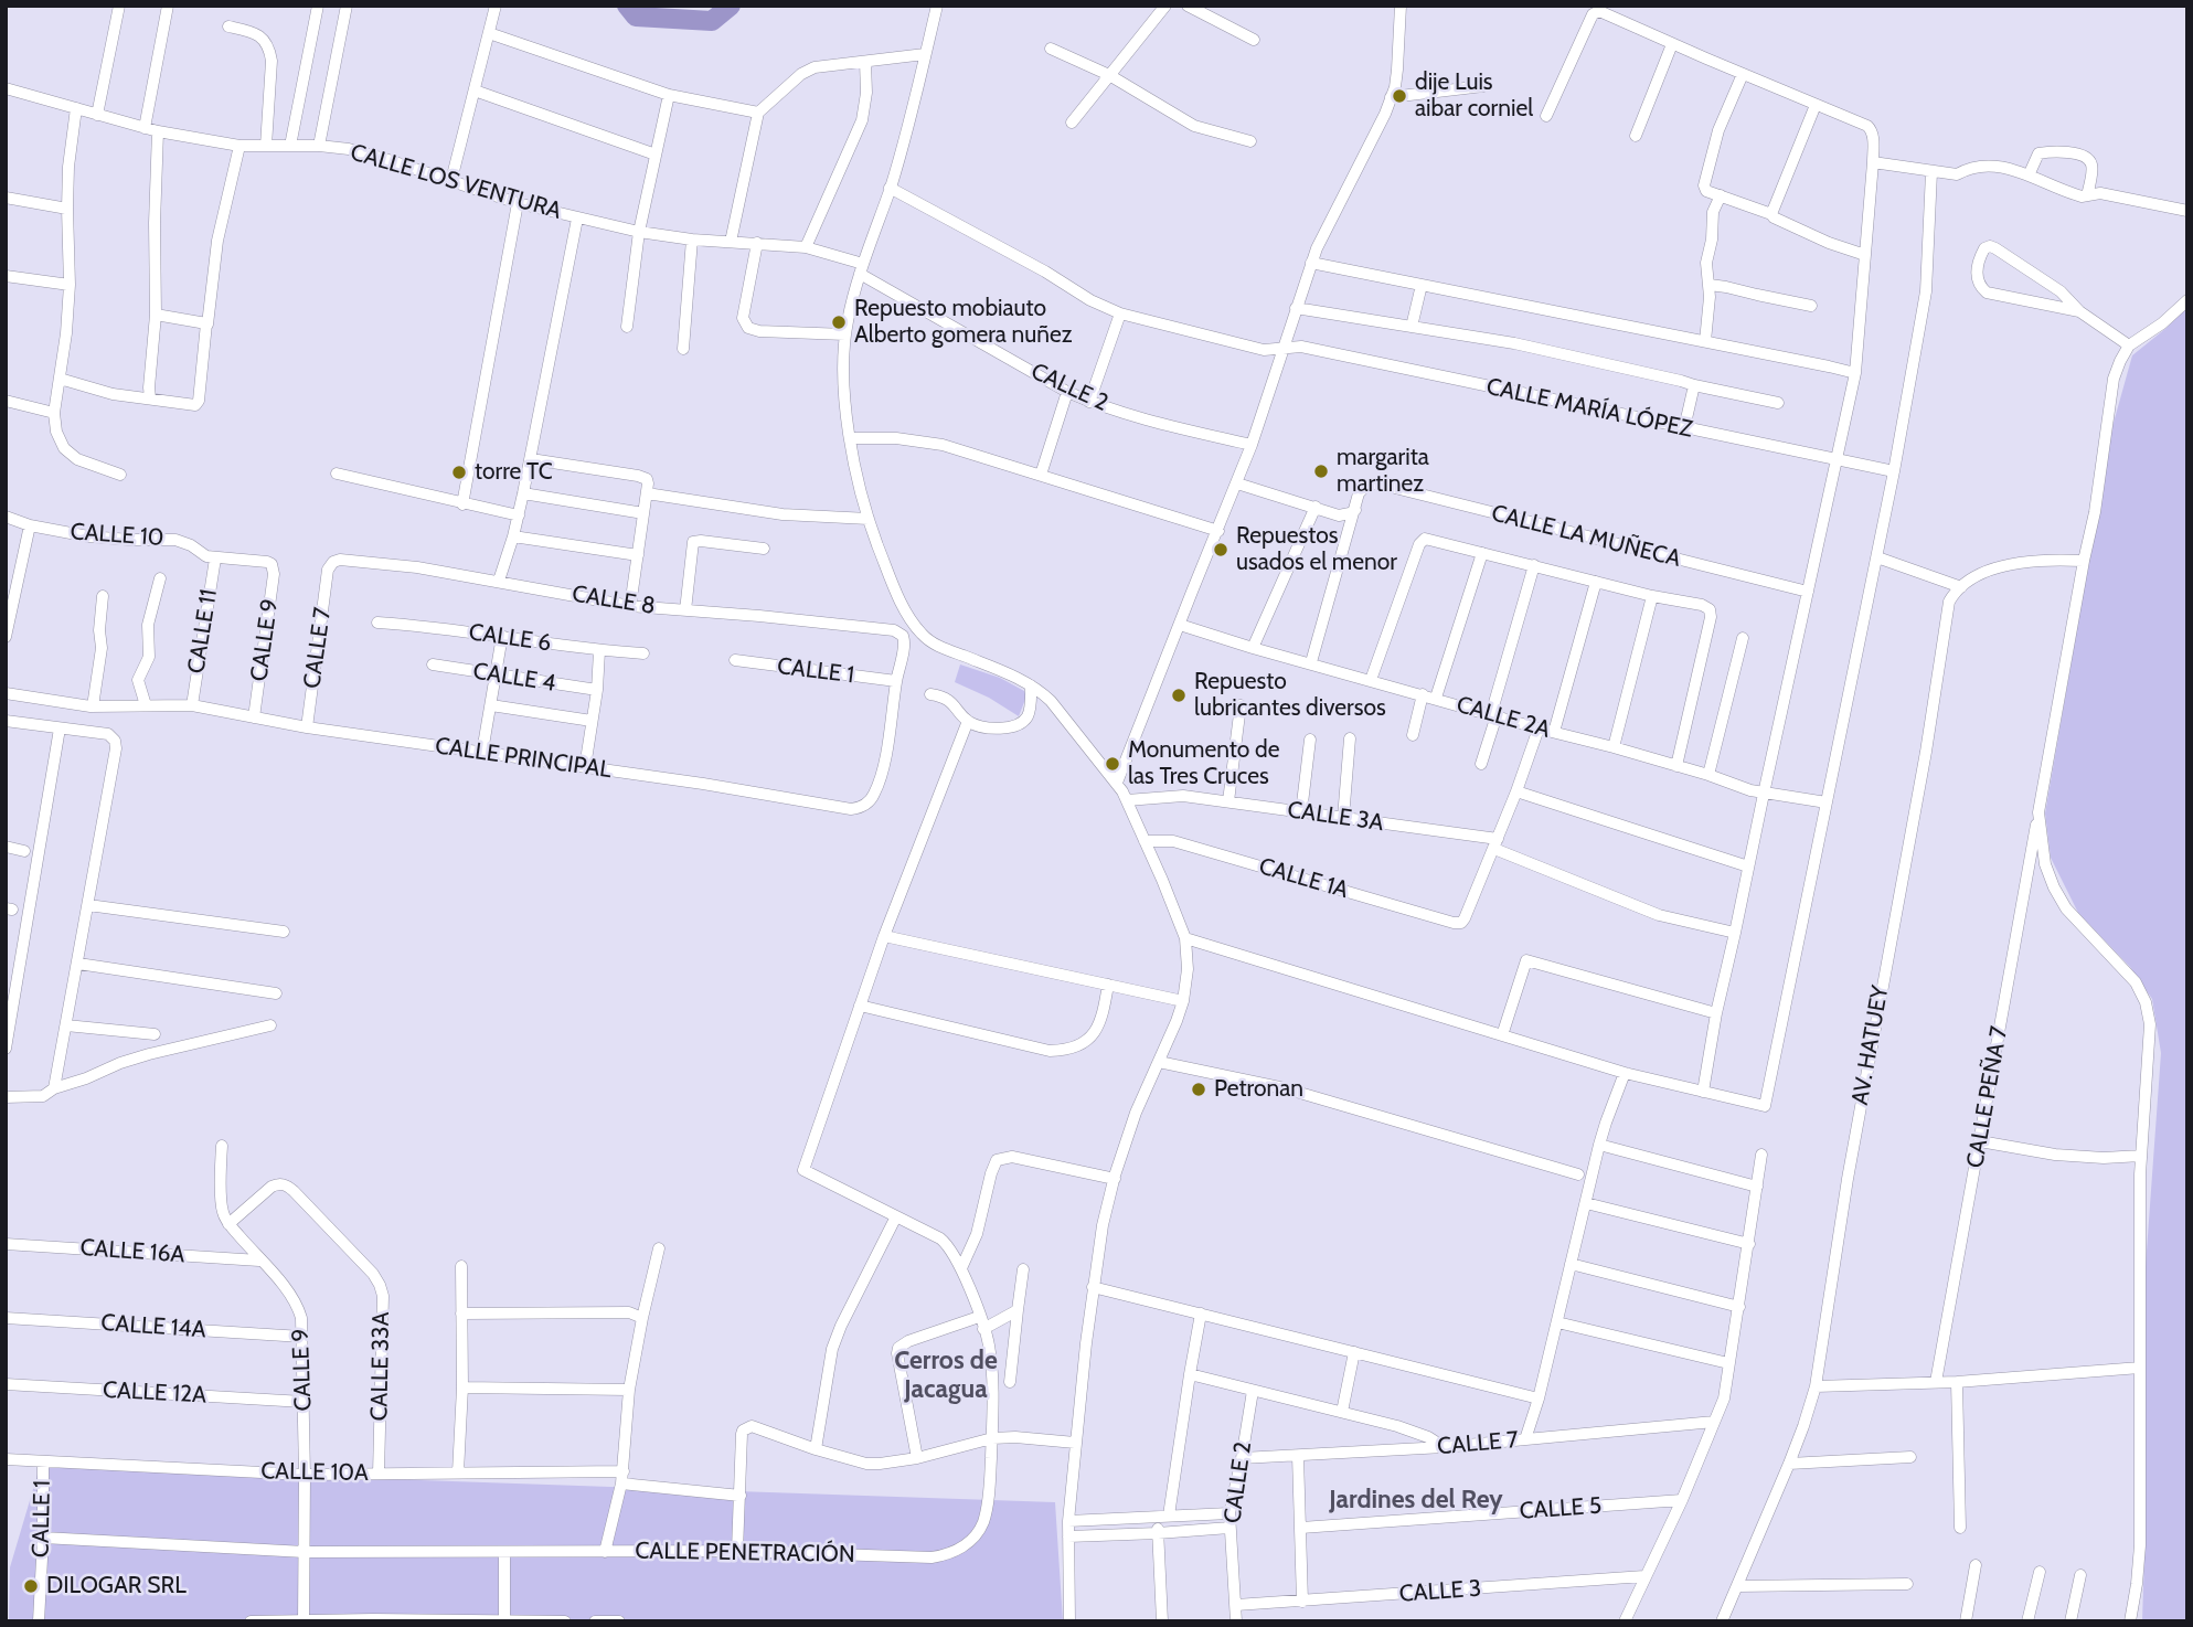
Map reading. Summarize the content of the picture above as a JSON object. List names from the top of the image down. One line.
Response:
{"streets":{"street":["CALLE LOS VENTURA","CALLE 2","CALLE MARÍA LÓPEZ","CALLE 10","CALLE LA MUÑECA","CALLE 8","CALLE 11","CALLE 6","CALLE 9","CALLE 7","CALLE 1","CALLE 4","CALLE 2A","CALLE PRINCIPAL","CALLE 3A","CALLE 1A","AV. HATUEY","CALLE PEÑA 7","CALLE 16A","CALLE 14A","CALLE 33A","CALLE 12A","CALLE 10A","CALLE 5","CALLE PENETRACIÓN","CALLE 3"]},"crossings":[["CALLE LOS VENTURA","CALLE 2"],["CALLE 2","CALLE 7"],["CALLE 2","CALLE 3"],["CALLE 10","CALLE 11"],["CALLE 10","CALLE 9"],["CALLE 8","CALLE 7"],["CALLE 8","CALLE PRINCIPAL"],["CALLE 11","CALLE PRINCIPAL"],["CALLE 9","CALLE PRINCIPAL"],["CALLE 9","CALLE 16A"],["CALLE 9","CALLE 14A"],["CALLE 9","CALLE 33A"],["CALLE 9","CALLE 12A"],["CALLE 9","CALLE 10A"],["CALLE 9","CALLE PENETRACIÓN"],["CALLE 7","CALLE PRINCIPAL"],["CALLE 1","CALLE PRINCIPAL"],["CALLE 1","CALLE 10A"],["CALLE 1","CALLE PENETRACIÓN"],["CALLE 3A","CALLE 1A"],["CALLE 33A","CALLE 10A"]],"districts":["Cerros de Jacagua","Jardines del Rey"],"places":["dije Luis aibar corniel","Repuesto mobiauto Alberto gomera nuñez","margarita martinez","torre TC","Repuestos usados el menor","Repuesto lubricantes diversos","Monumento de las Tres Cruces","Petronan","DILOGAR SRL"]}
